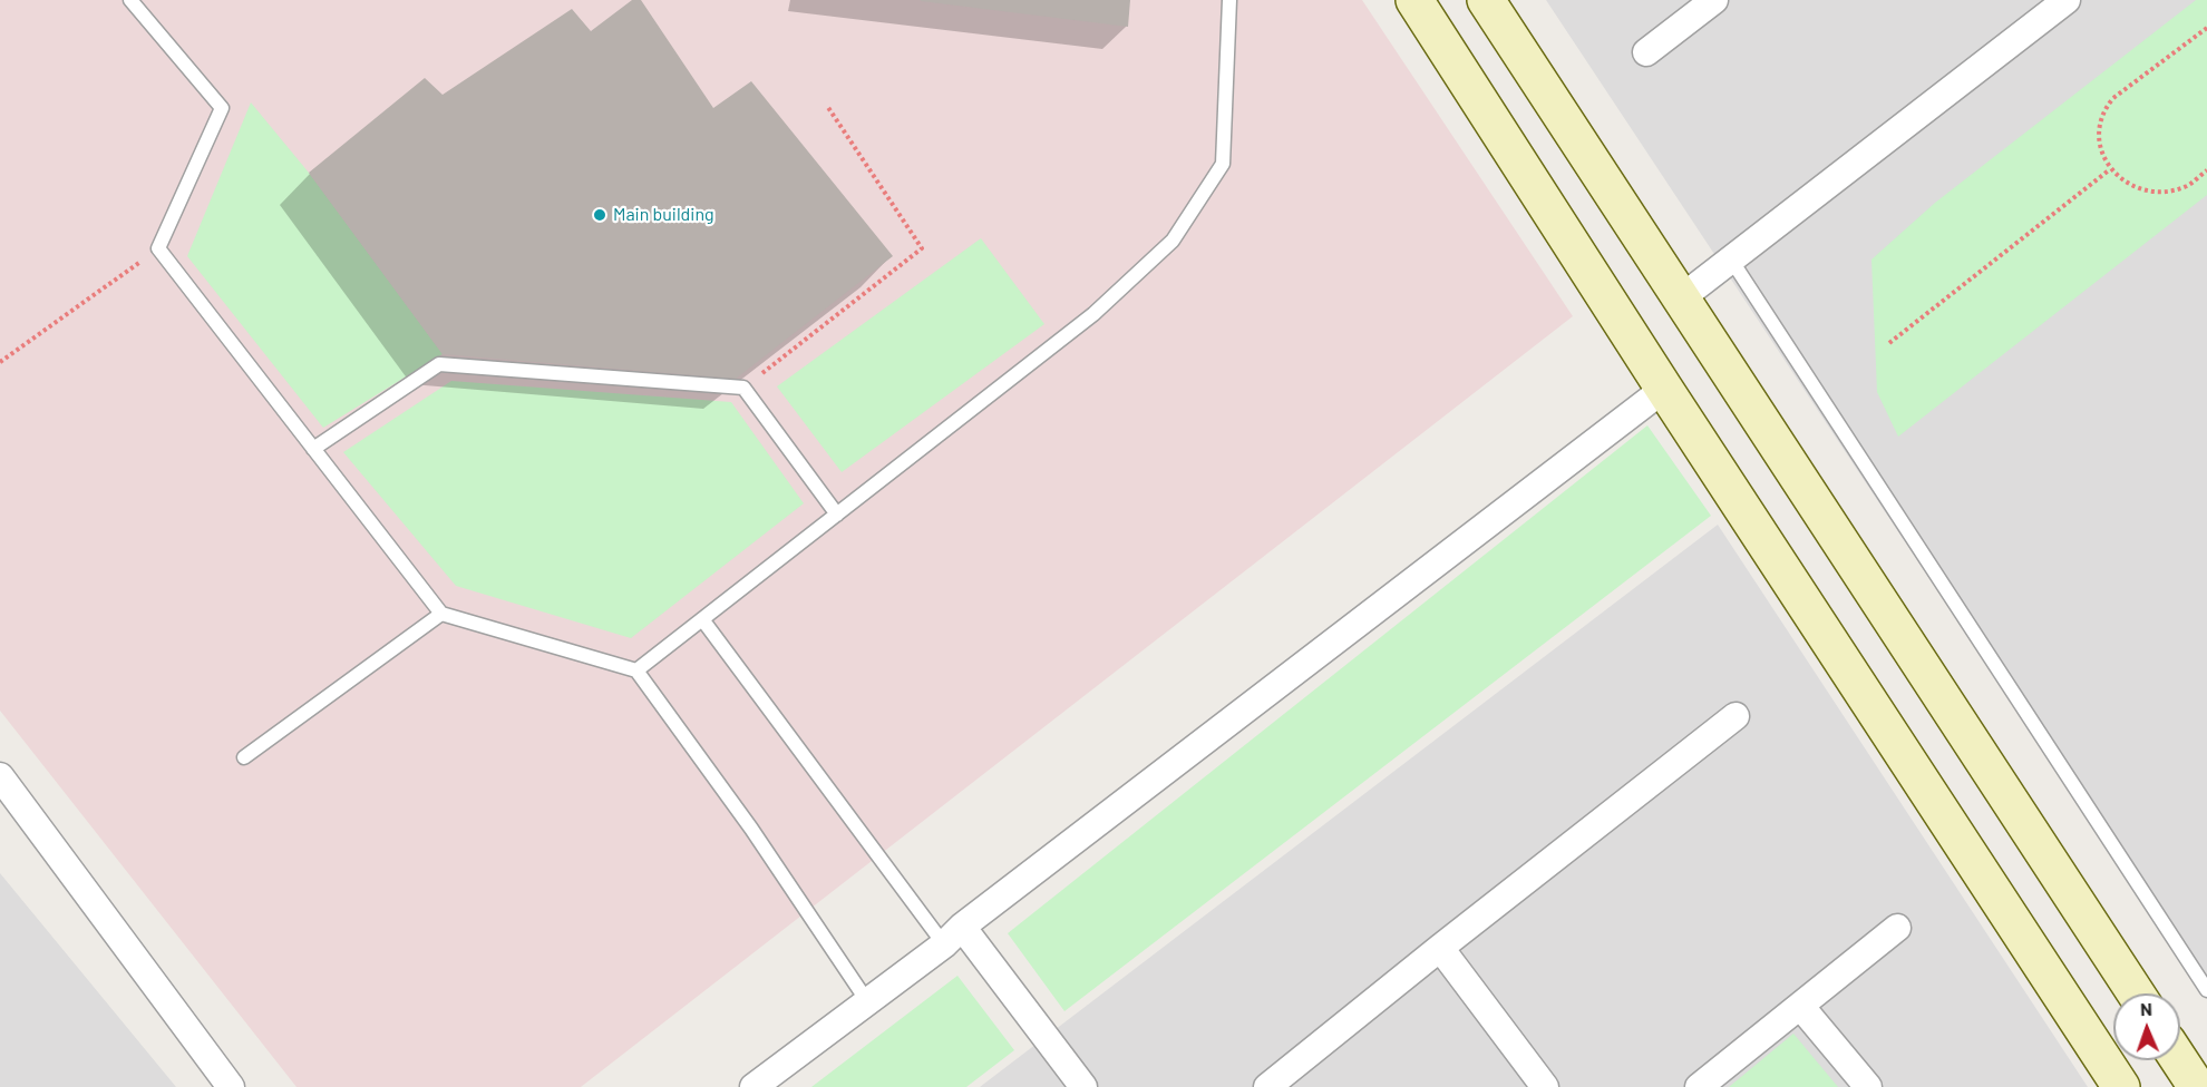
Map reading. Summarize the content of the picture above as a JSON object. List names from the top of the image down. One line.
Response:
{"places":["Main building"],"north":"top"}
